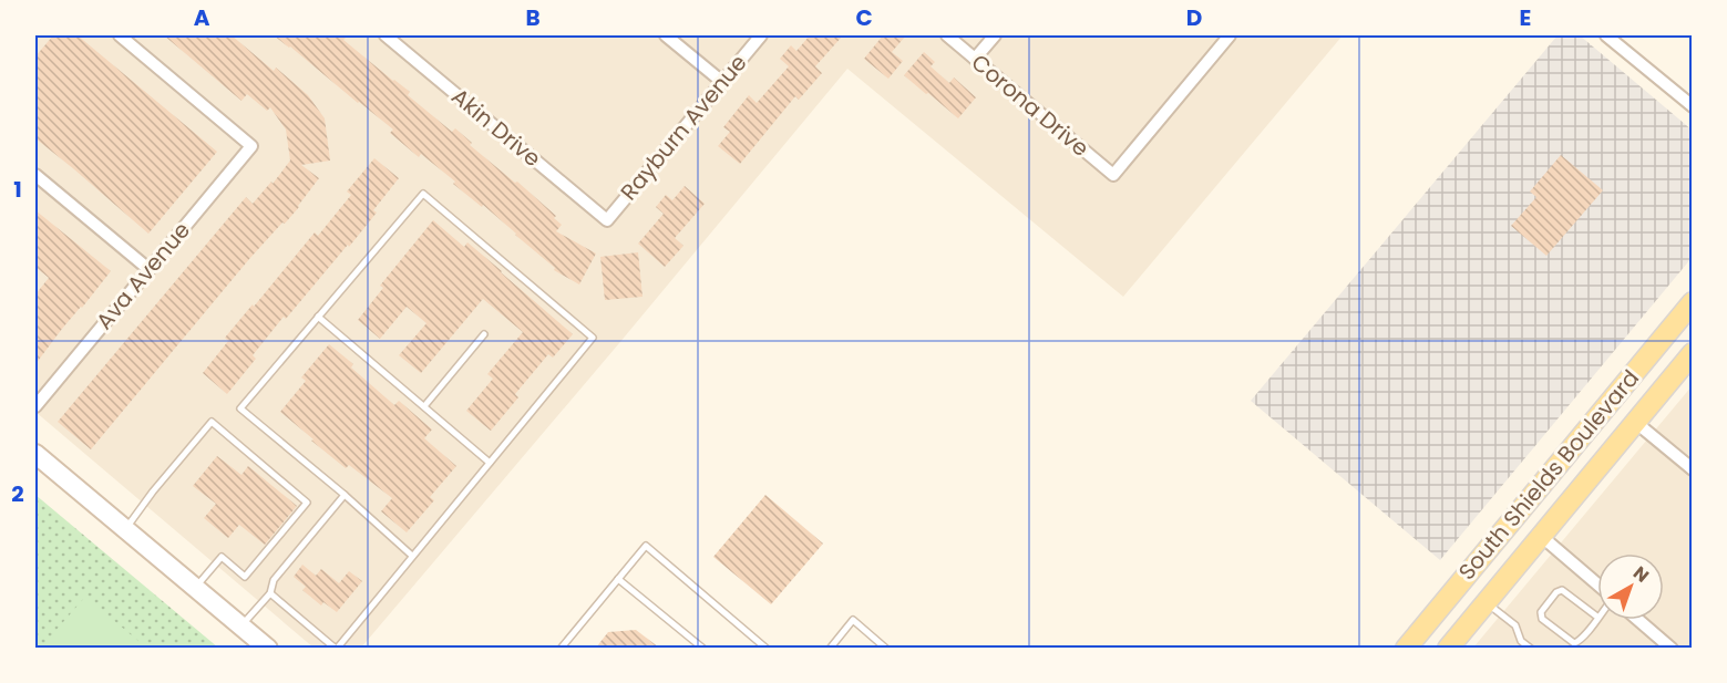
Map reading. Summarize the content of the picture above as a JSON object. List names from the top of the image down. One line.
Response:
{"streets":{"main road":["South Shields Boulevard"],"street":["Corona Drive","Akin Drive","Rayburn Avenue","Ava Avenue"]},"crossings":[["Akin Drive","Rayburn Avenue"]],"north":"top right","grid":{"columns":["A","B","C","D","E"],"rows":["1","2"]}}
